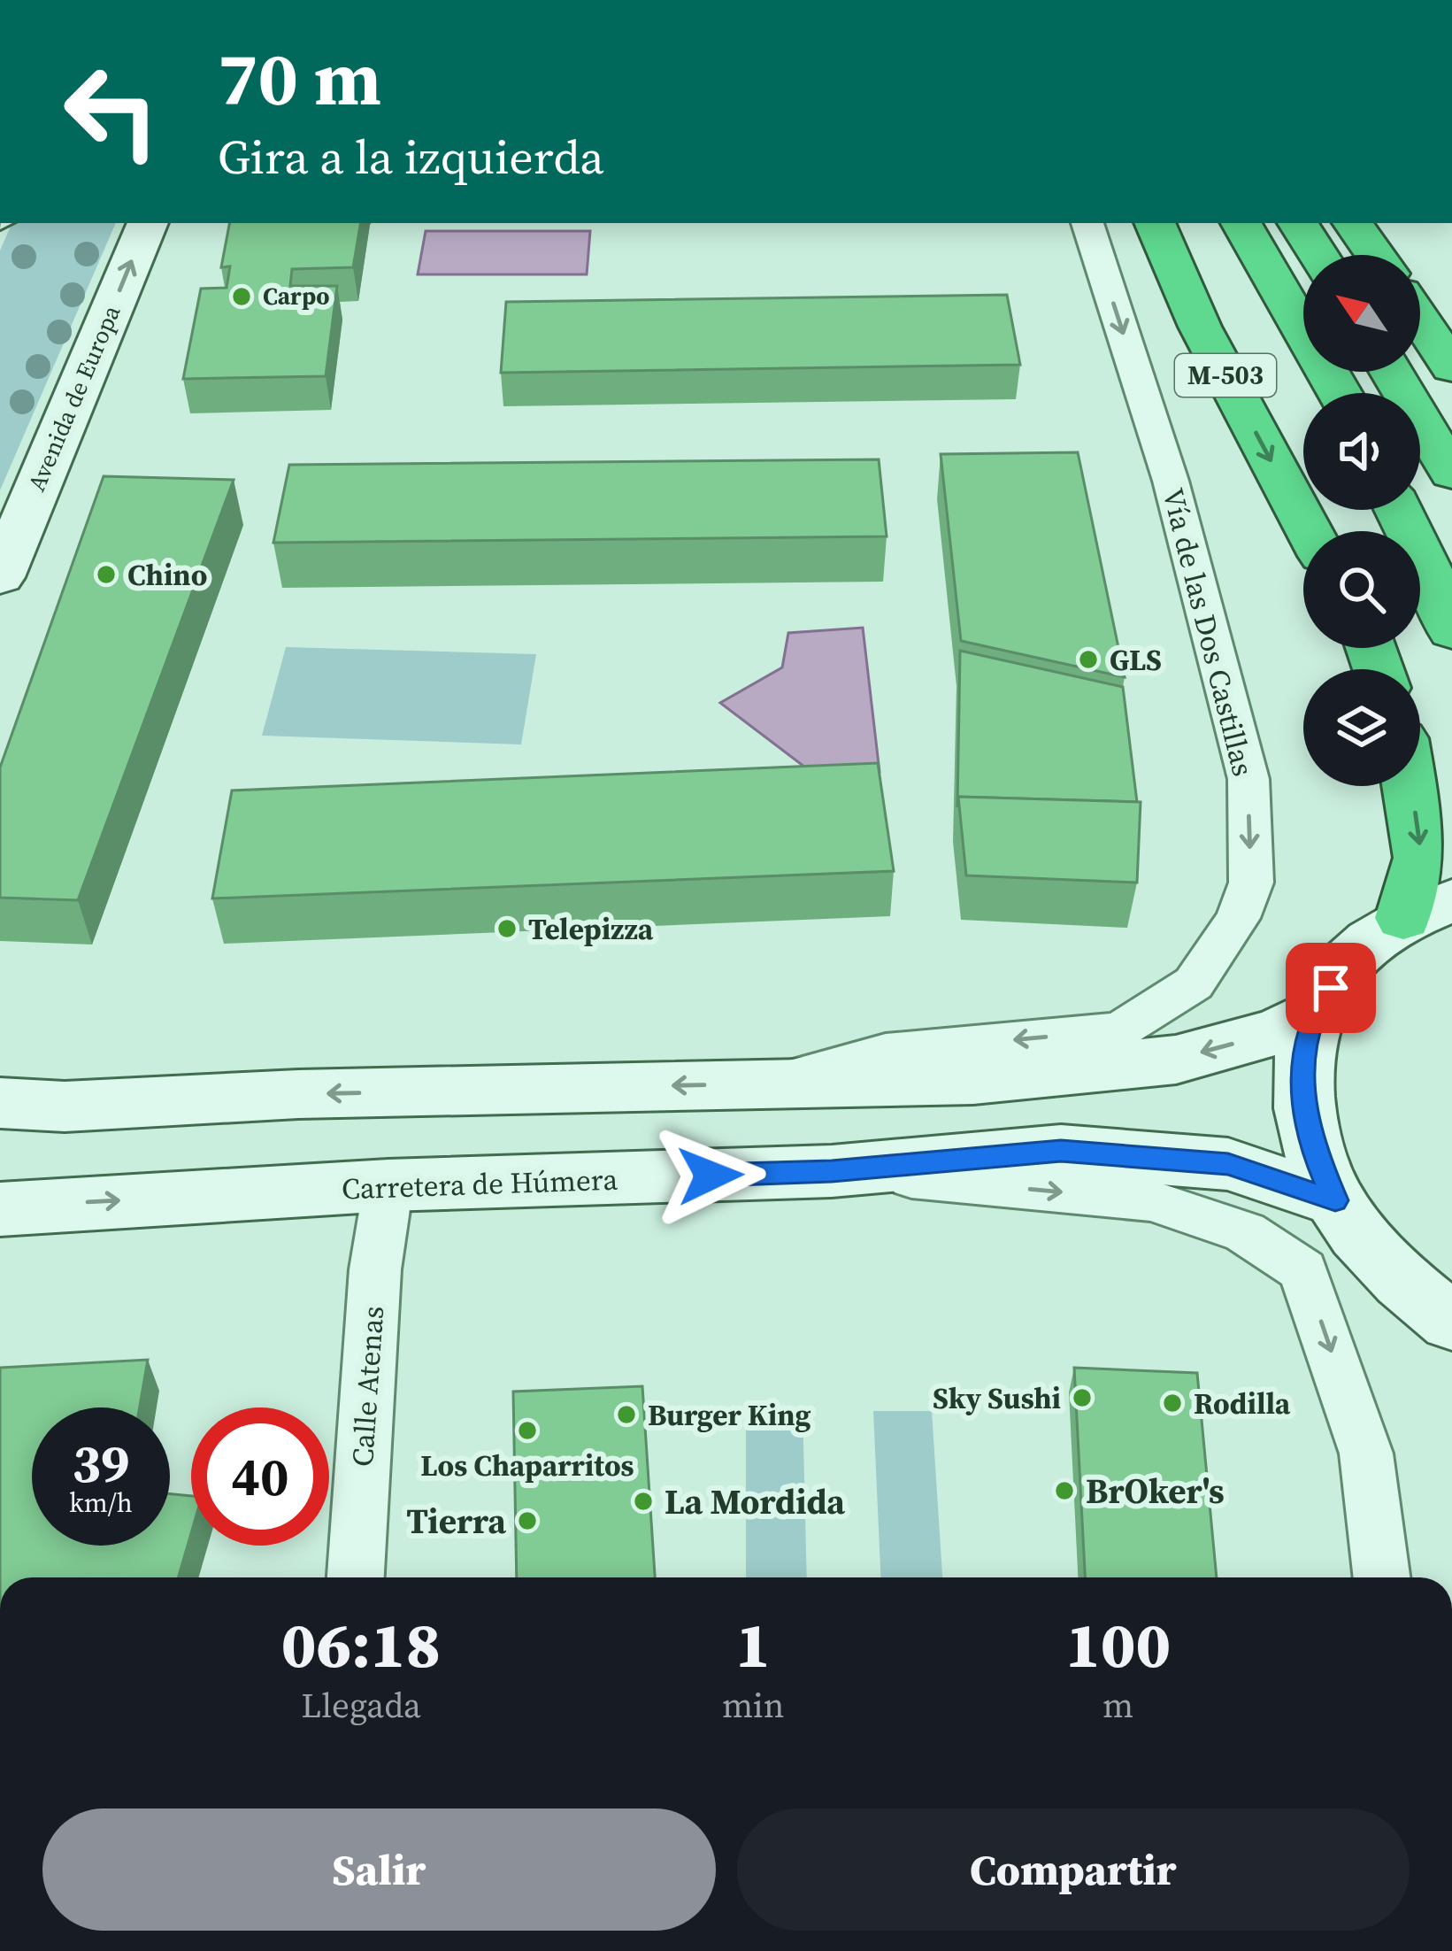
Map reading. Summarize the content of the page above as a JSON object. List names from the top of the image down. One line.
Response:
{"streets":{"highway":["M-503"],"street":["Avenida de Europa","Vía de las Dos Castillas","Carretera de Húmera","Calle Atenas"]},"crossings":[["Carretera de Húmera","Calle Atenas"]],"one_way":["Avenida de Europa"],"places":["Carpo","Chino","GLS","Telepizza","Sky Sushi","Rodilla","Burger King","Los Chaparritos","BrOker's","La Mordida","Tierra"],"north":"top left","page":{"turn":["70 m","Gira a la izquierda"],"speed":"39 km/h","limit":"40","eta":["06:18","Llegada","1","min","100","m"],"buttons":["Salir","Compartir"]}}
